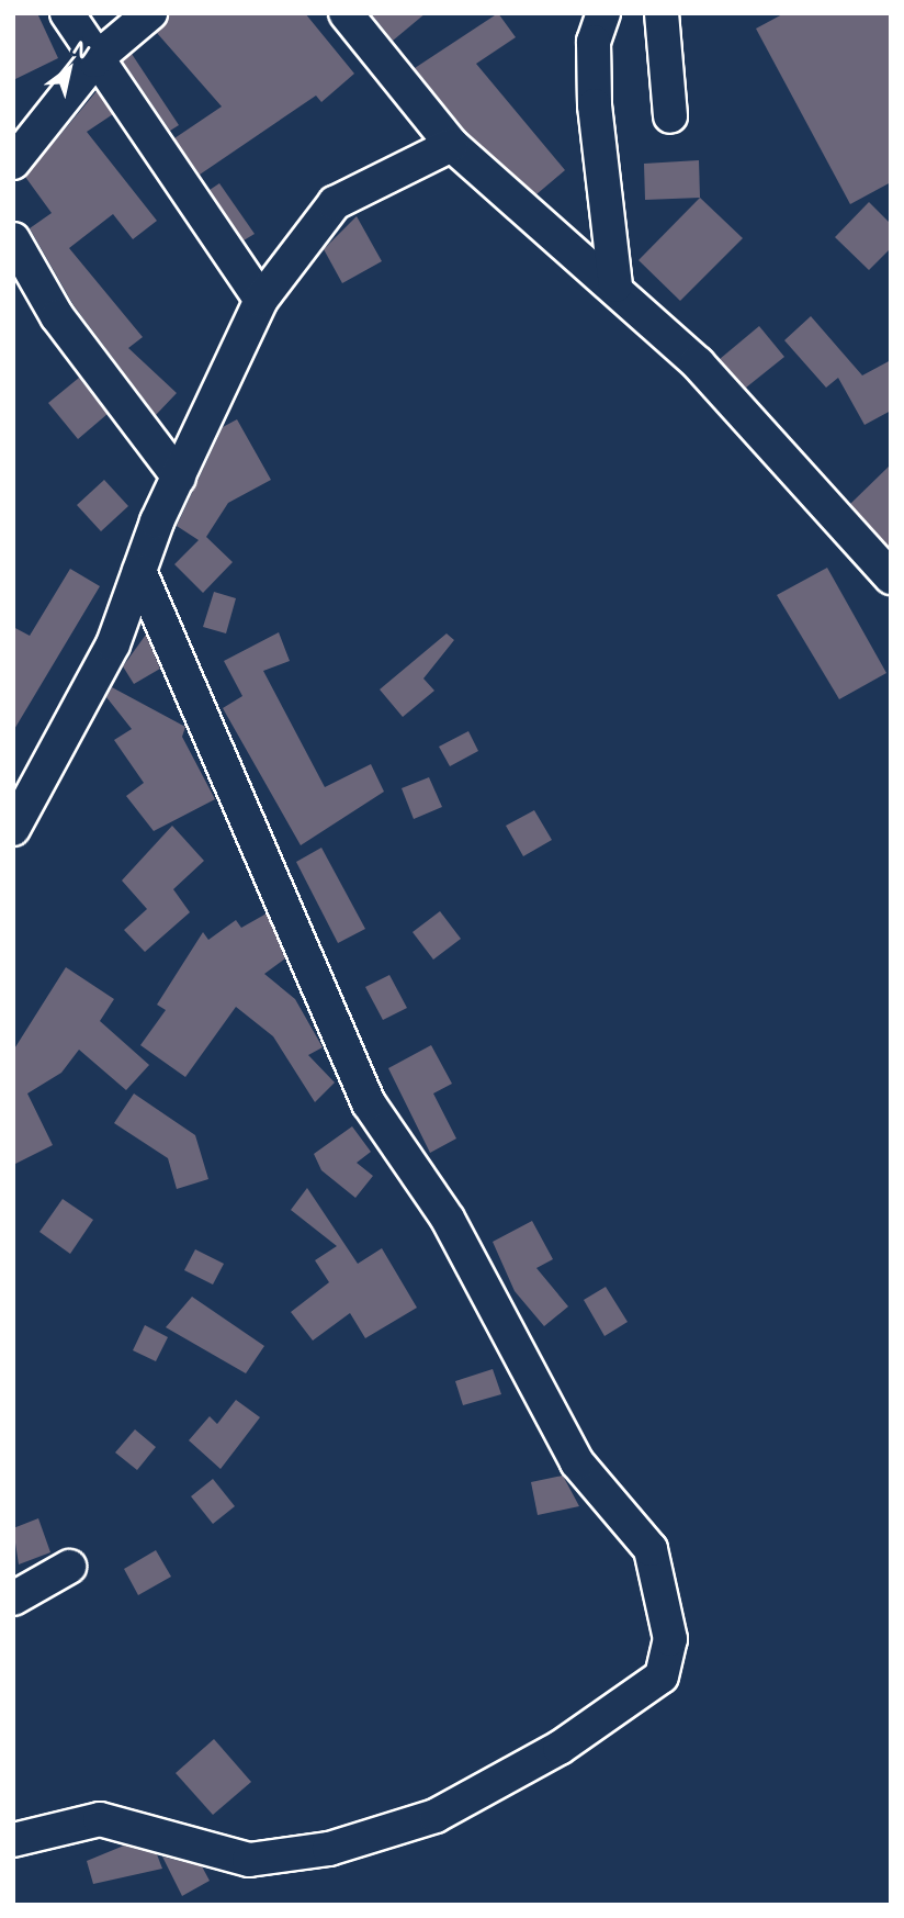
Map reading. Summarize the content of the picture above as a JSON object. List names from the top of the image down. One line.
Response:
{"north":"top right"}
